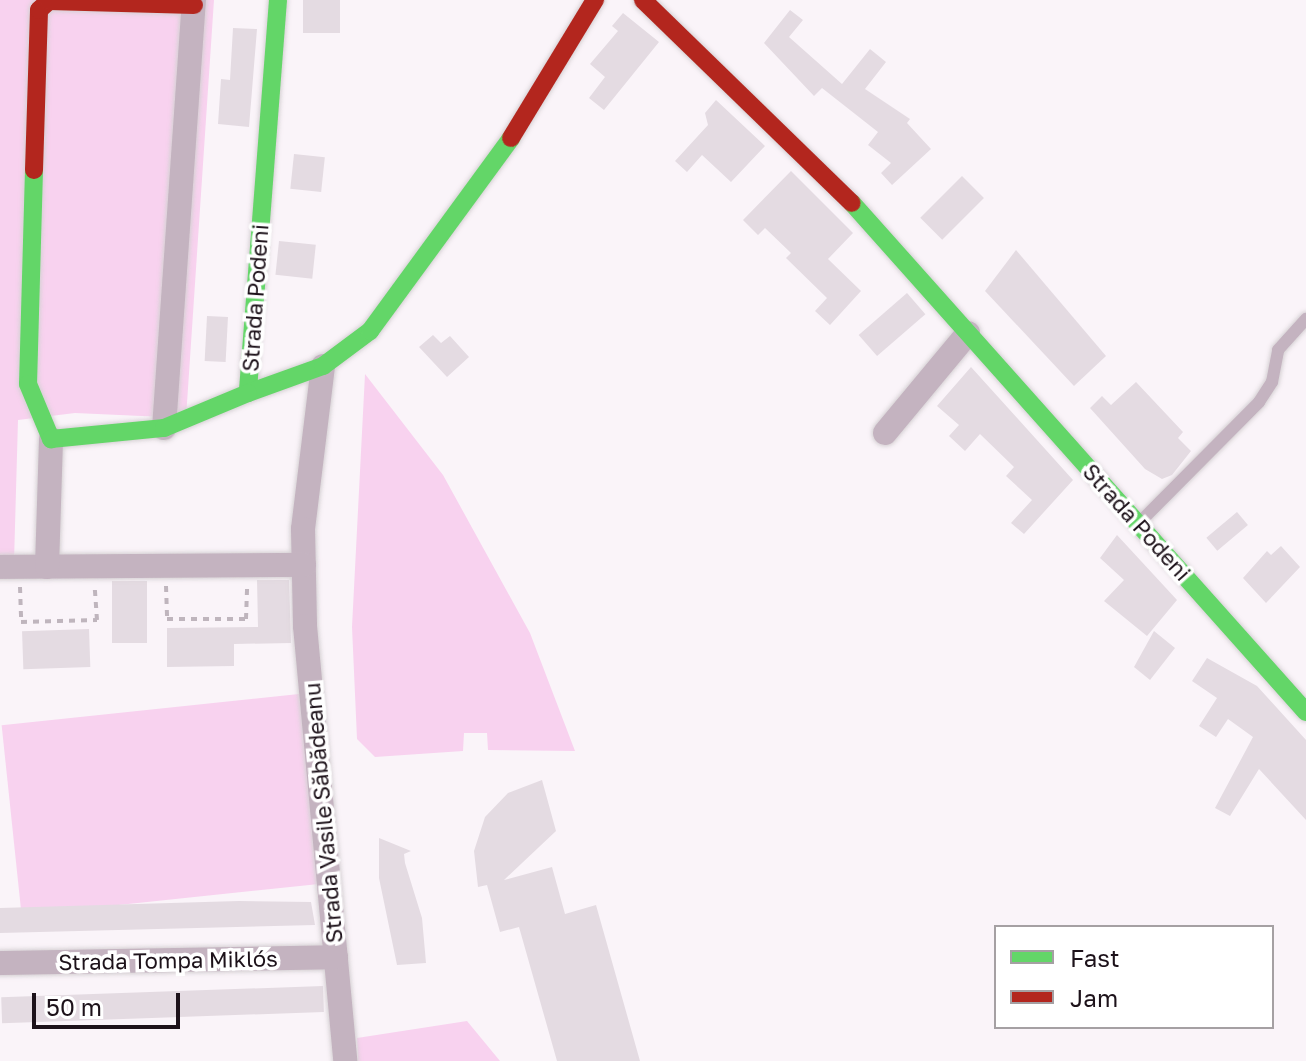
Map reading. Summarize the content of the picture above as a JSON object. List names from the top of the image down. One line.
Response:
{"streets":{"street":["Strada Podeni","Strada Vasile Săbădeanu","Strada Tompa Miklós"]},"crossings":[["Strada Podeni","Strada Vasile Săbădeanu"],["Strada Vasile Săbădeanu","Strada Tompa Miklós"]],"legend":["Fast","Jam"],"scale_bar":"50 m"}
